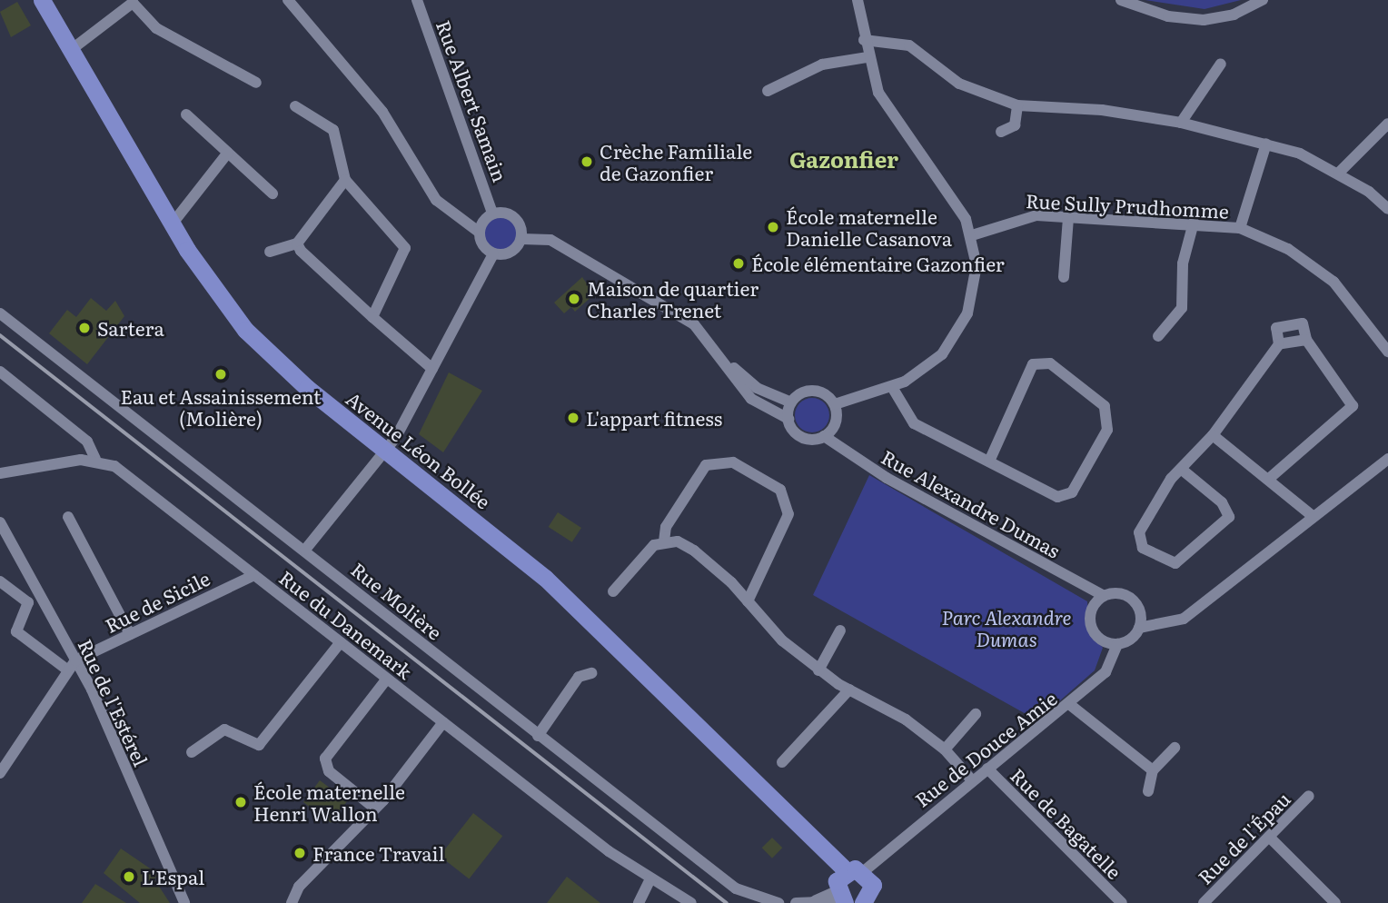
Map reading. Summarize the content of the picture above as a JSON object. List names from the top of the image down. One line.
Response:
{"streets":{"main road":["Avenue Léon Bollée"],"street":["Rue Albert Samain","Rue Sully Prudhomme","Rue Alexandre Dumas","Rue Molière","Rue de Sicile","Rue du Danemark","Rue de l'Estérel","Rue de Douce Amie","Rue de Bagatelle","Rue de l'Épau"]},"crossings":[["Avenue Léon Bollée","Rue de Douce Amie"],["Rue Alexandre Dumas","Rue de Douce Amie"],["Rue de Sicile","Rue du Danemark"],["Rue de Sicile","Rue de l'Estérel"],["Rue de Douce Amie","Rue de Bagatelle"]],"districts":["Gazonfier"],"parks":["Parc Alexandre Dumas"],"places":["Crèche Familiale de Gazonfier","École maternelle Danielle Casanova","École élémentaire Gazonfier","Maison de quartier Charles Trenet","Sartera","Eau et Assainissement (Molière)","L'appart fitness","École maternelle Henri Wallon","France Travail","L'Espal"]}
